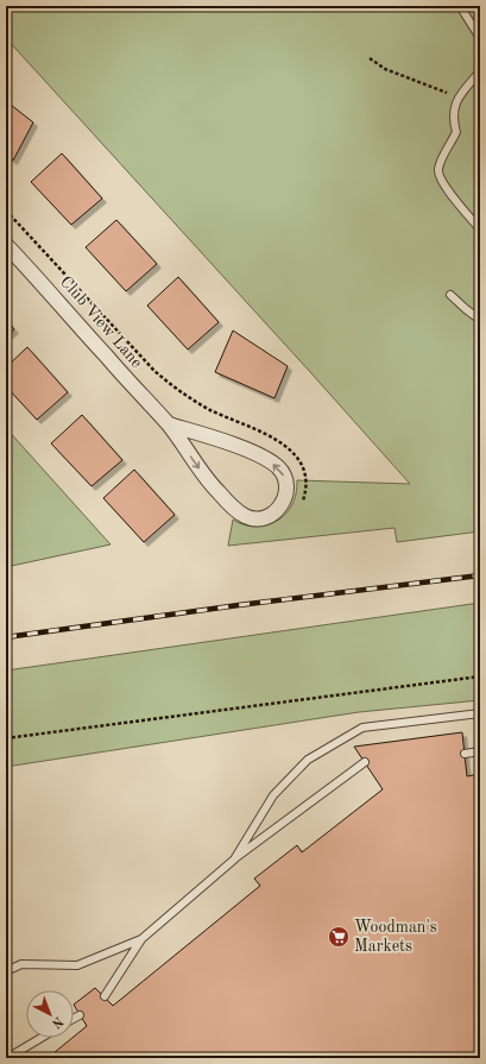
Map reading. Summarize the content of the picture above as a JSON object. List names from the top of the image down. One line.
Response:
{"streets":{"street":["Club View Lane"]},"places":{"supermarket":["Woodman's Markets"]},"north":"bottom right"}
